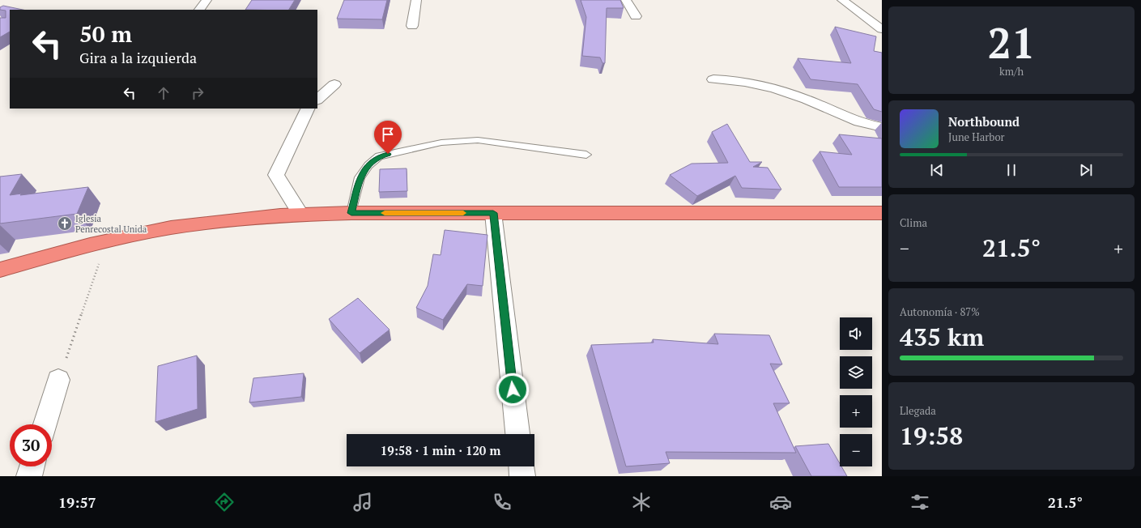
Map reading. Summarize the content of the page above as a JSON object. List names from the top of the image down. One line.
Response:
{"places":{"church":["Iglesia Penrecostal Unida"]},"page":{"tile":[["21","km/h"],"Clima",["Autonomía · 87%","435 km"],["Llegada","19:58"]],"turn":["50 m","Gira a la izquierda"],"song":["Northbound","June Harbor"],"heat":["−","21.5°","+"],"map_buttons":["+","−"],"limit":"30","trip":"19:58 · 1 min · 120 m","tabs":["19:57","21.5°"]}}
